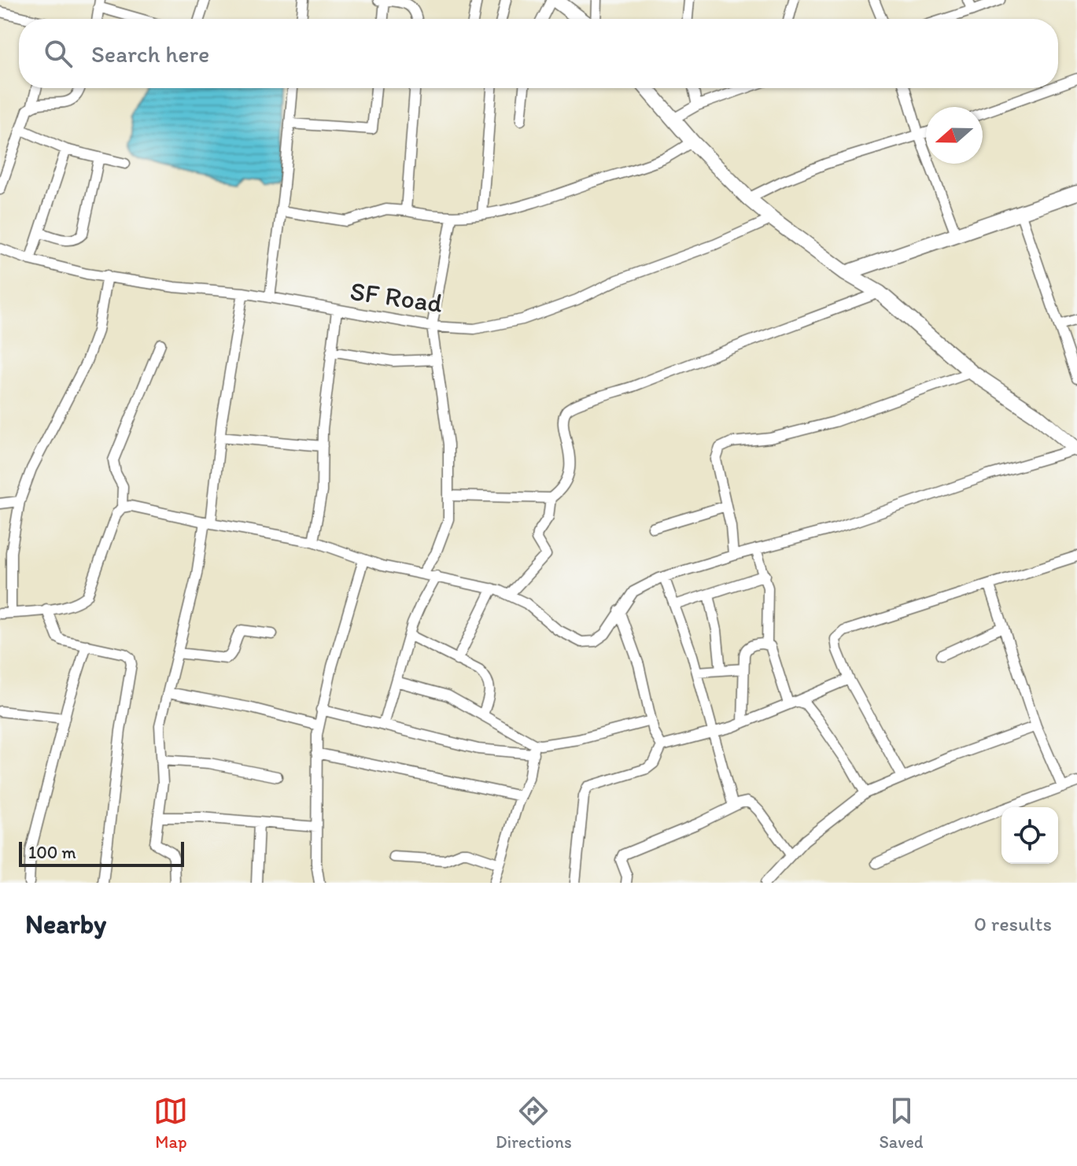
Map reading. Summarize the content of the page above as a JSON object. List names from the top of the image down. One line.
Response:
{"streets":{"street":["SF Road"]},"scale_bar":"100 m","north":"left","page":{"search":"Search here","scale":"100 m","heading":["Nearby","0 results"],"nav":["Map","Directions","Saved"]}}
